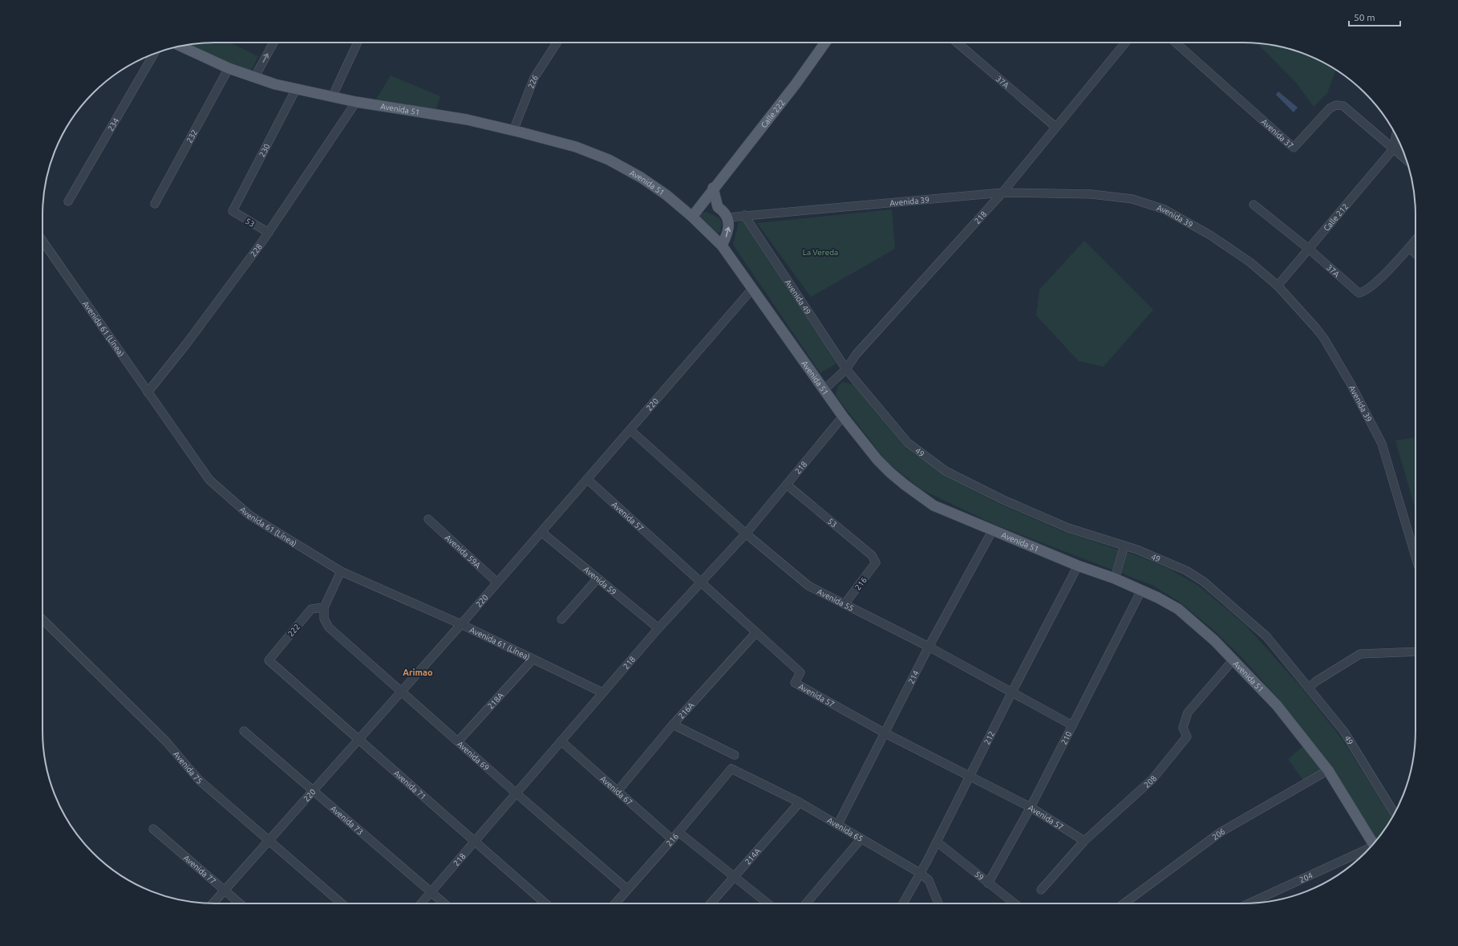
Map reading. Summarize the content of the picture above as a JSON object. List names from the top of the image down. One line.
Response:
{"streets":{"main road":["Avenida 51","Calle 222"],"street":["226","37A","234","Avenida 37","232","230","Avenida 39","218","Calle 212","53","228","Avenida 49","Avenida 61 (Línea)","220","49","Avenida 57","Avenida 59A","Avenida 59","216","Avenida 55","222","214","218A","216A","212","210","Avenida 69","Avenida 75","208","Avenida 71","Avenida 67","Avenida 73","Avenida 65","206","214A","Avenida 77","59","204"]},"crossings":[["226","Avenida 51"],["37A","218"],["37A","Calle 212"],["Avenida 51","Calle 222"],["Avenida 51","232"],["Avenida 51","230"],["Avenida 51","218"],["Avenida 51","228"],["Avenida 51","220"],["Avenida 51","214"],["Avenida 51","212"],["Avenida 51","210"],["Avenida 51","208"],["Avenida 51","206"],["Avenida 37","Calle 212"],["230","53"],["Avenida 39","218"],["Avenida 39","Calle 212"],["Avenida 39","Avenida 49"],["218","53"],["218","Avenida 49"],["218","Avenida 61 (Línea)"],["218","Avenida 57"],["218","Avenida 59"],["218","Avenida 55"],["218","Avenida 69"],["218","Avenida 71"],["218","Avenida 67"],["218","Avenida 73"],["53","228"],["53","216"],["228","Avenida 61 (Línea)"],["Avenida 49","49"],["Avenida 61 (Línea)","220"],["Avenida 61 (Línea)","218A"],["220","Avenida 57"],["220","Avenida 59A"],["220","Avenida 59"],["220","Avenida 55"],["220","Avenida 69"],["220","Avenida 75"],["220","Avenida 71"],["220","Avenida 73"],["220","Avenida 77"],["Avenida 57","214"],["Avenida 57","216A"],["Avenida 57","212"],["Avenida 57","210"],["Avenida 57","208"],["216","Avenida 55"],["216","Avenida 69"],["216","Avenida 67"],["216","Avenida 65"],["Avenida 55","214"],["Avenida 55","212"],["Avenida 55","210"],["222","Avenida 69"],["222","Avenida 71"],["214","Avenida 65"],["218A","Avenida 69"],["216A","Avenida 67"],["212","Avenida 65"],["212","59"],["210","59"],["Avenida 65","214A"]],"districts":["Arimao"],"parks":["La Vereda"],"scale_bar":"50 m"}
